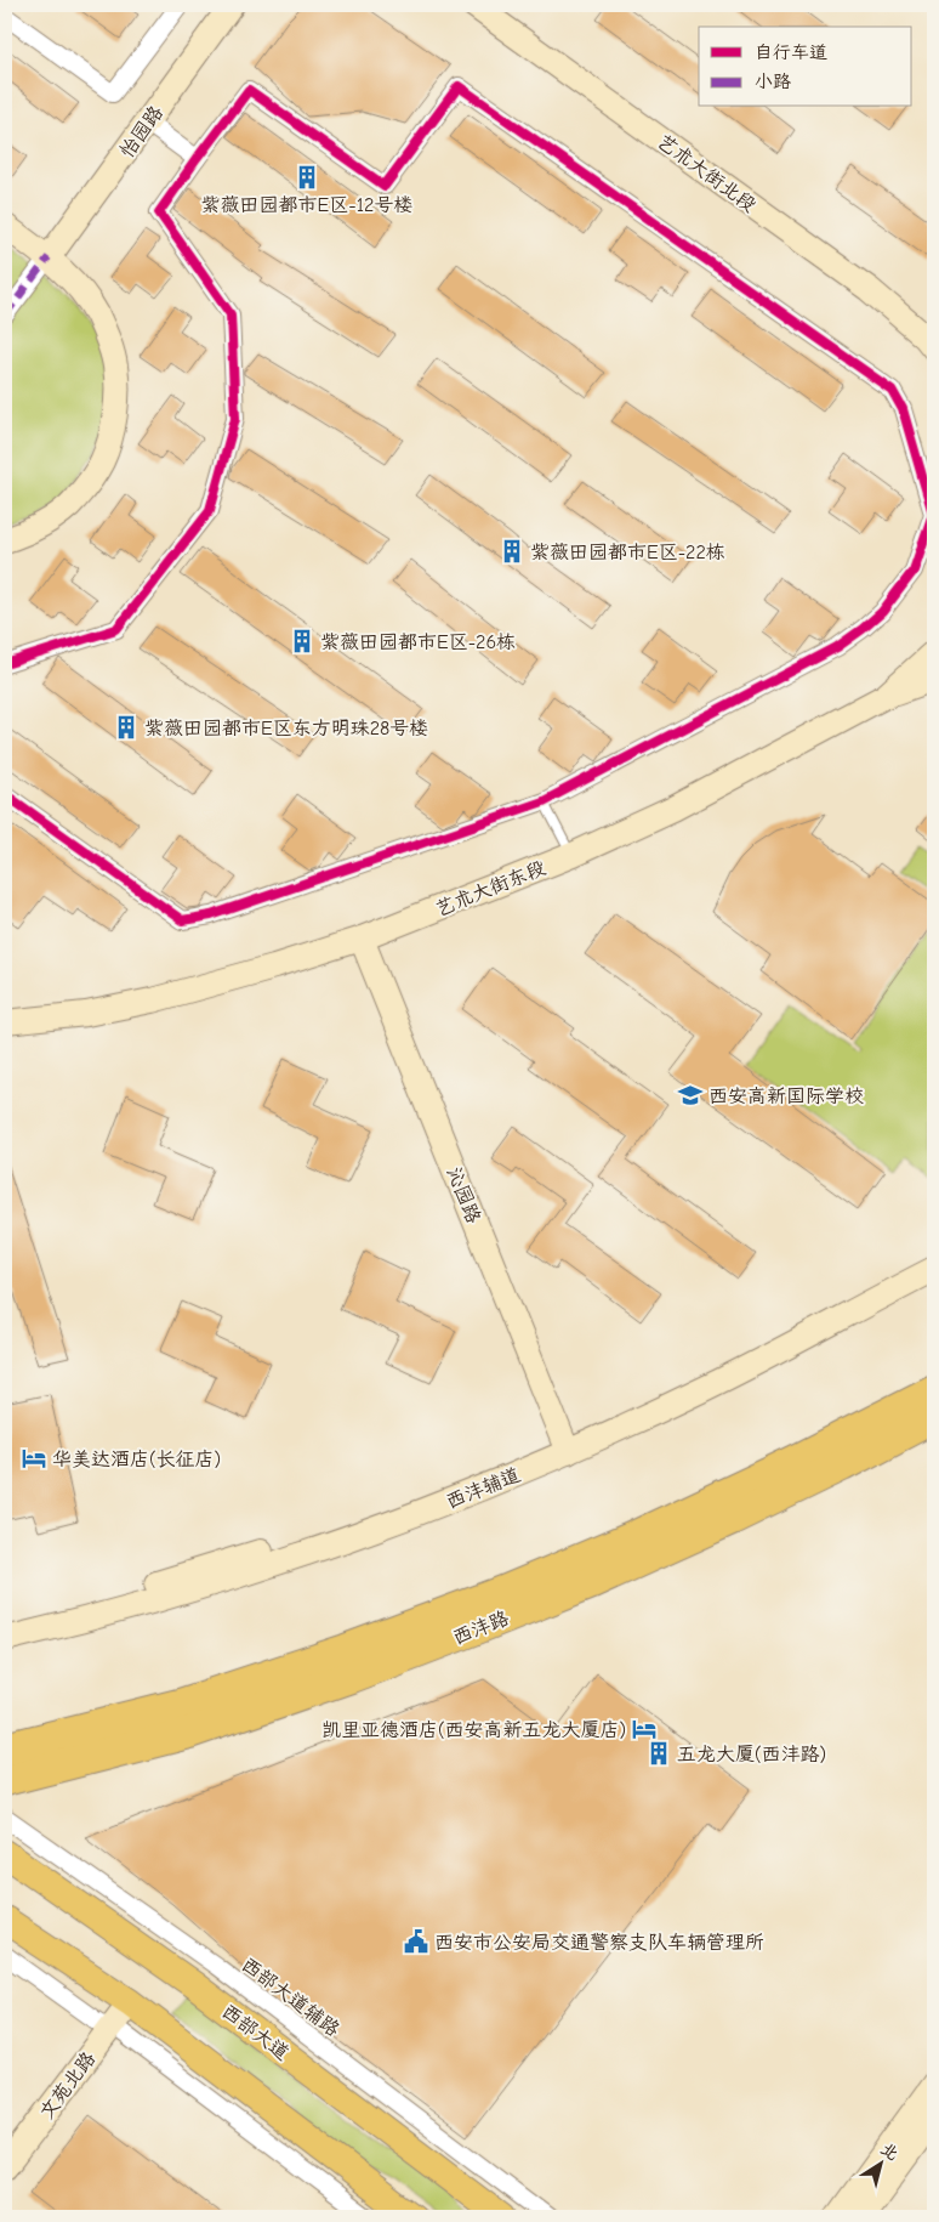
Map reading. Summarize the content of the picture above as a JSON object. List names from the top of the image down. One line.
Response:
{"streets":{"highway":["西沣路"],"main road":["西部大道"],"street":["怡园路","艺术大街北段","艺术大街东段","沁园路","西沣辅道","西部大道辅路","文苑北路"]},"crossings":[["艺术大街东段","沁园路"],["沁园路","西沣辅道"]],"places":{"building":["紫薇田园都市E区-12号楼","紫薇田园都市E区-22栋","紫薇田园都市E区-26栋","紫薇田园都市E区东方明珠28号楼","五龙大厦(西沣路)"],"school or university":["西安高新国际学校"],"hotel":["华美达酒店(长征店)","凯里亚德酒店(西安高新五龙大厦店)"],"public building":["西安市公安局交通警察支队车辆管理所"]},"legend":["自行车道","小路"],"north":"top right"}
